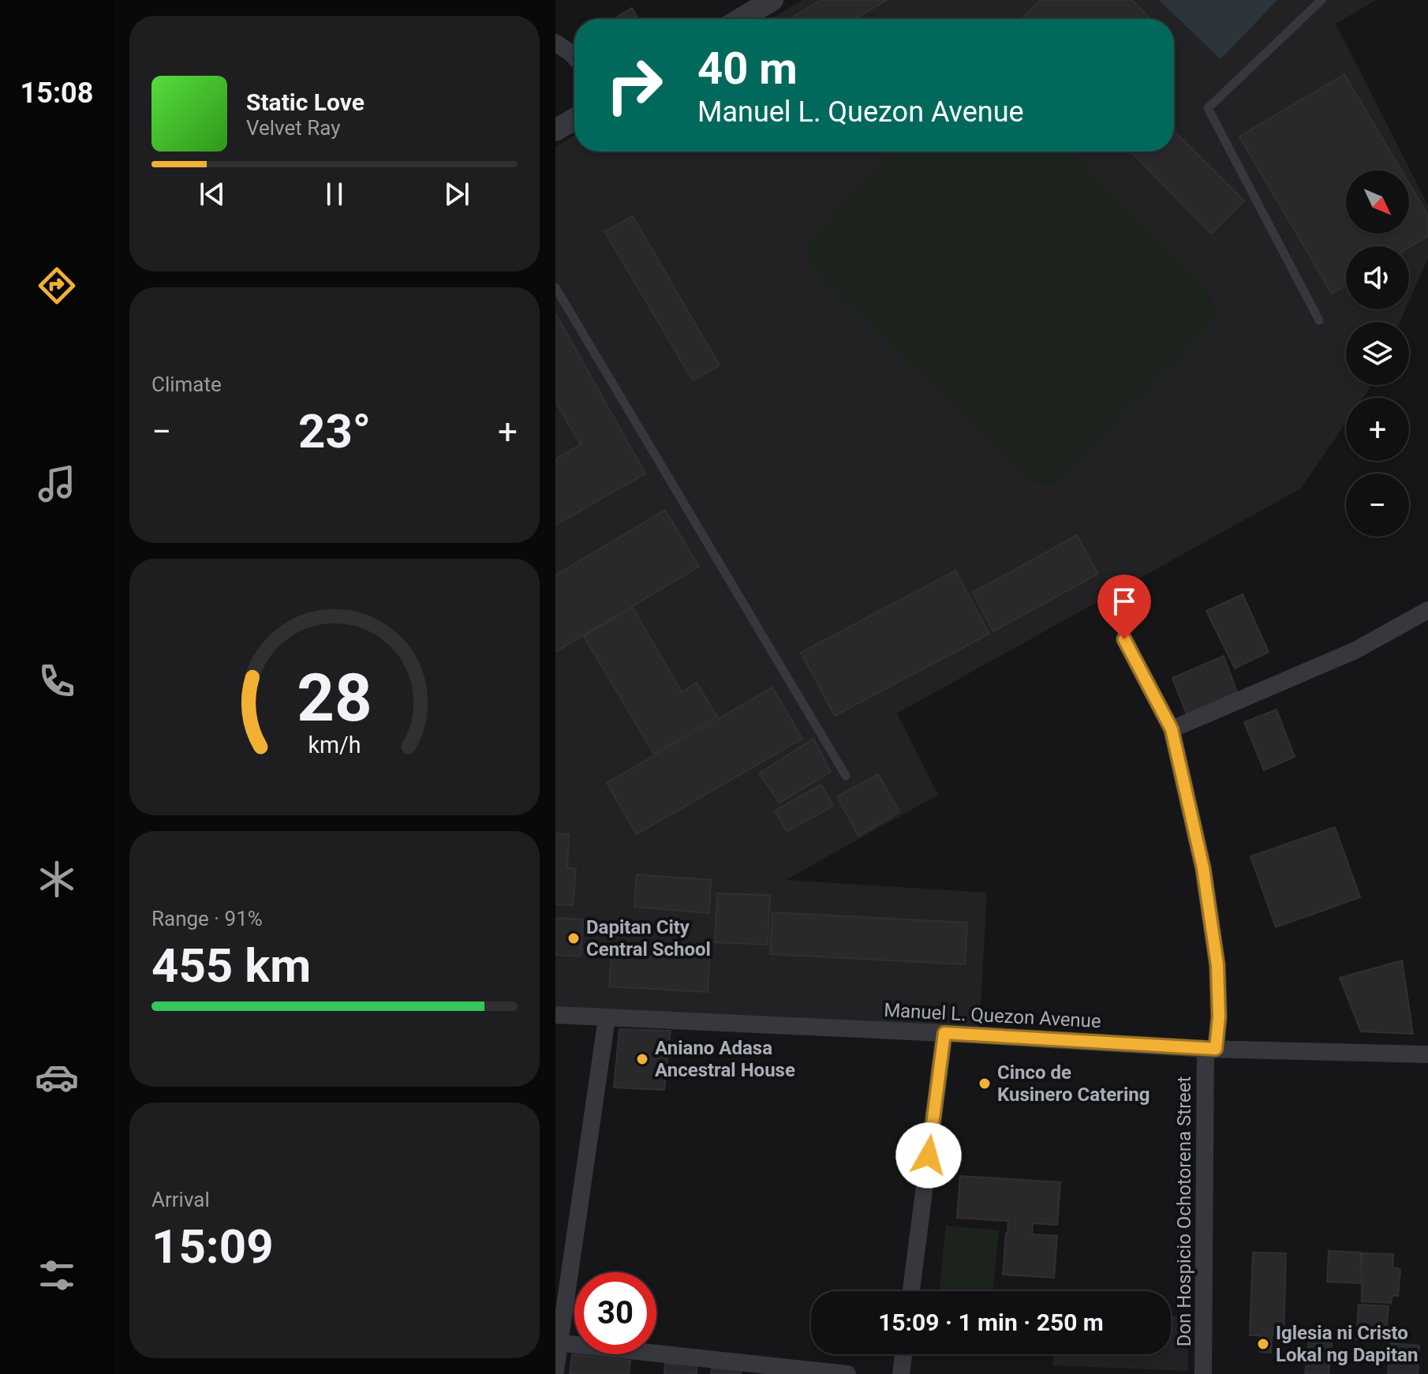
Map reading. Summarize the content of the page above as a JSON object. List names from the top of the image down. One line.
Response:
{"streets":{"street":["Manuel L. Quezon Avenue","Don Hospicio Ochotorena Street"]},"crossings":[["Manuel L. Quezon Avenue","Don Hospicio Ochotorena Street"]],"places":["Dapitan City Central School","Aniano Adasa Ancestral House","Cinco de Kusinero Catering","Iglesia ni Cristo Lokal ng Dapitan"],"north":"bottom right","page":{"tabs":"15:08","turn":["40 m","Manuel L. Quezon Avenue"],"song":["Static Love","Velvet Ray"],"map_buttons":["+","−"],"tile":["Climate",["Range · 91%","455 km"],["Arrival","15:09"]],"heat":["−","23°","+"],"limit":"30","trip":"15:09 · 1 min · 250 m","gauge":["28","km/h"]}}
